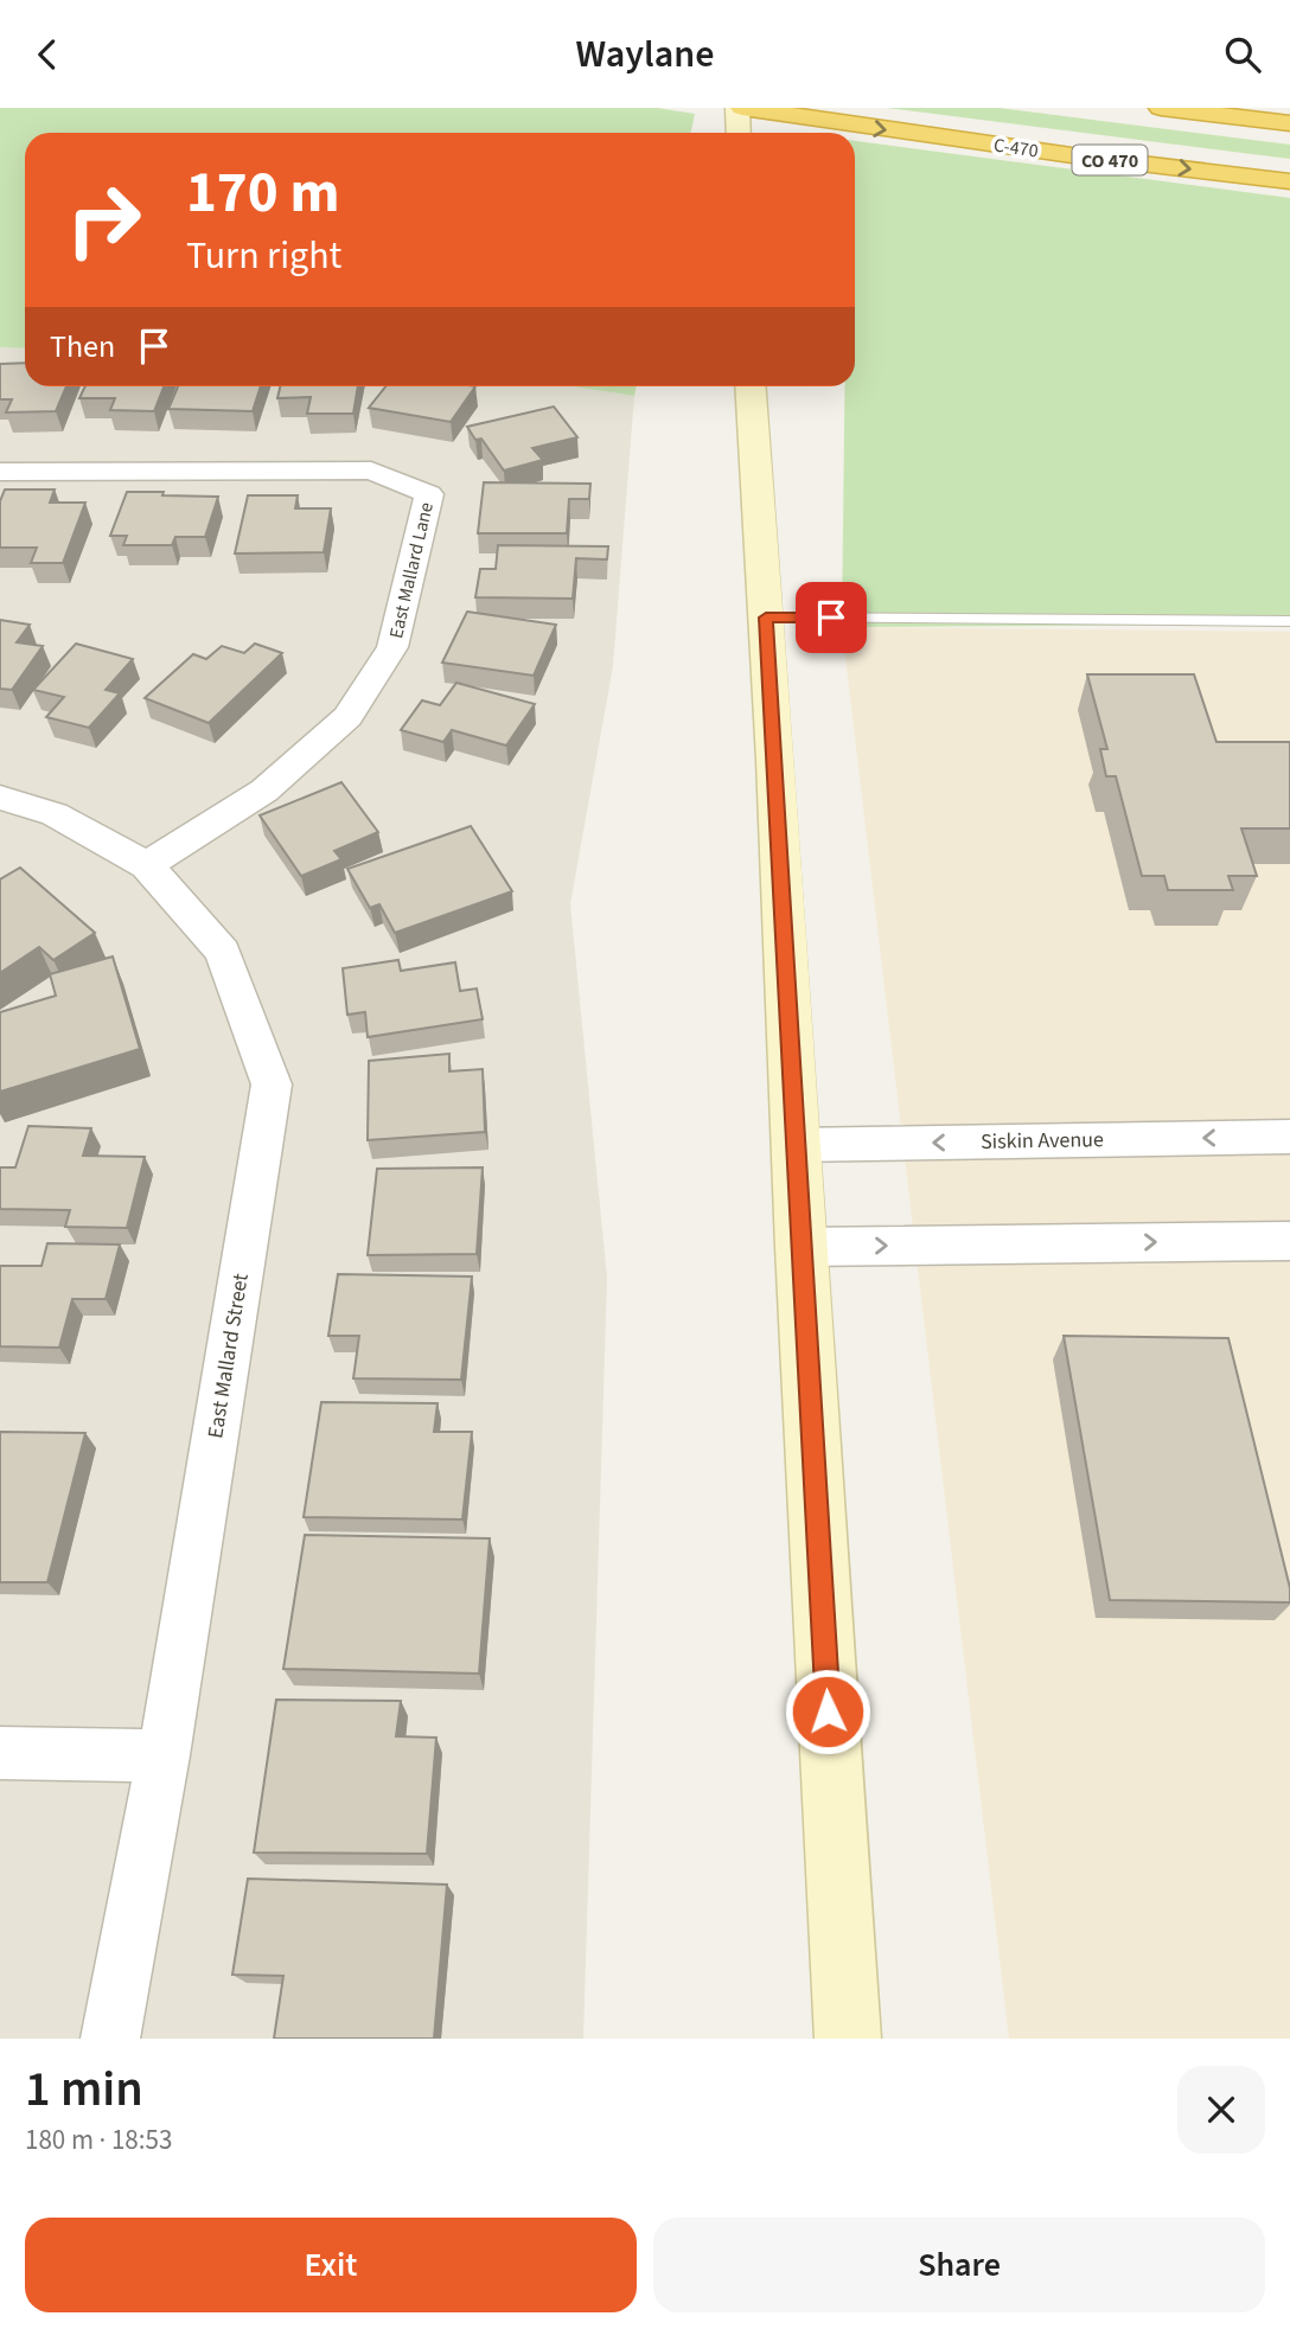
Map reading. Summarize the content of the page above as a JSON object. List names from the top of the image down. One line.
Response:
{"streets":{"highway":["C-470","CO 470"],"street":["East Mallard Lane","Siskin Avenue","East Mallard Street"]},"crossings":[["East Mallard Lane","East Mallard Street"]],"one_way":["C-470"],"page":{"header":"Waylane","turn":["170 m","Turn right"],"then":"Then","heading":["1 min","180 m · 18:53"],"buttons":["Exit","Share"]}}
